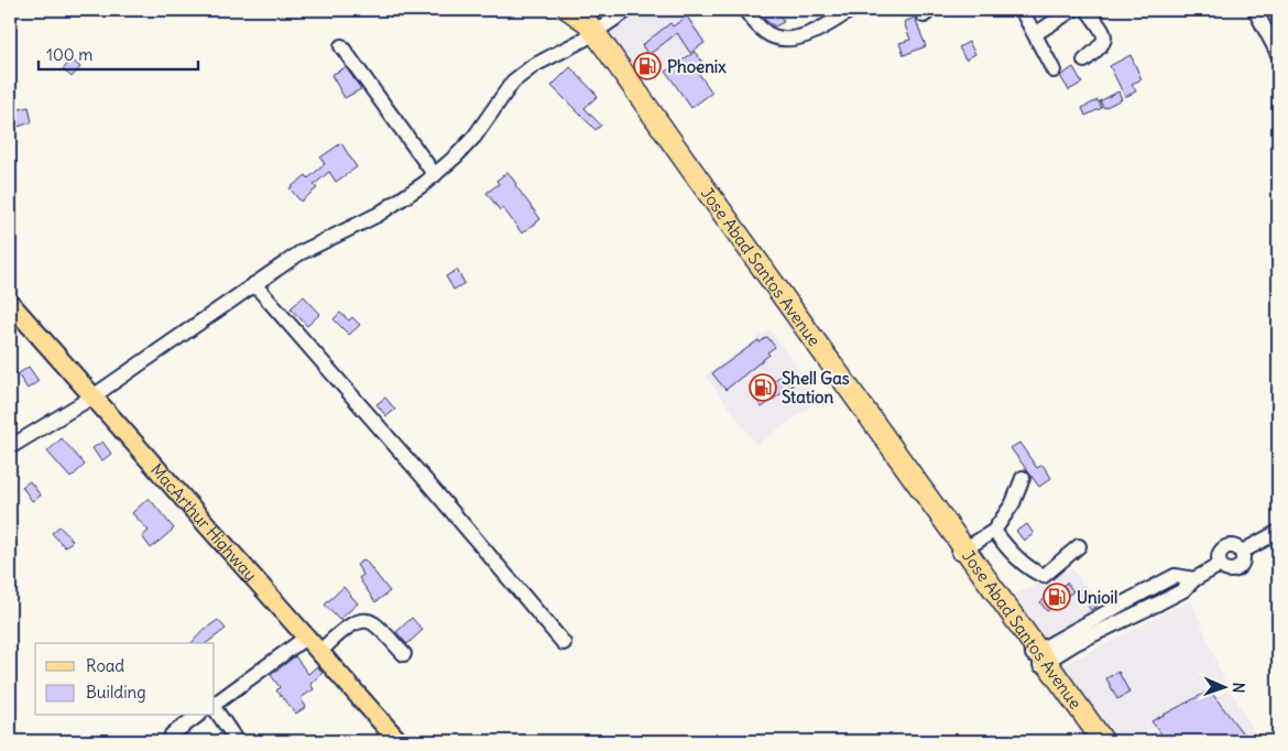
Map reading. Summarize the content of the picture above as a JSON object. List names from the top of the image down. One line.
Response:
{"streets":{"highway":["Jose Abad Santos Avenue"],"main road":["MacArthur Highway"]},"places":{"fuel station":["Phoenix","Shell Gas Station","Unioil"]},"legend":["Road","Building"],"scale_bar":"100 m","north":"right"}
